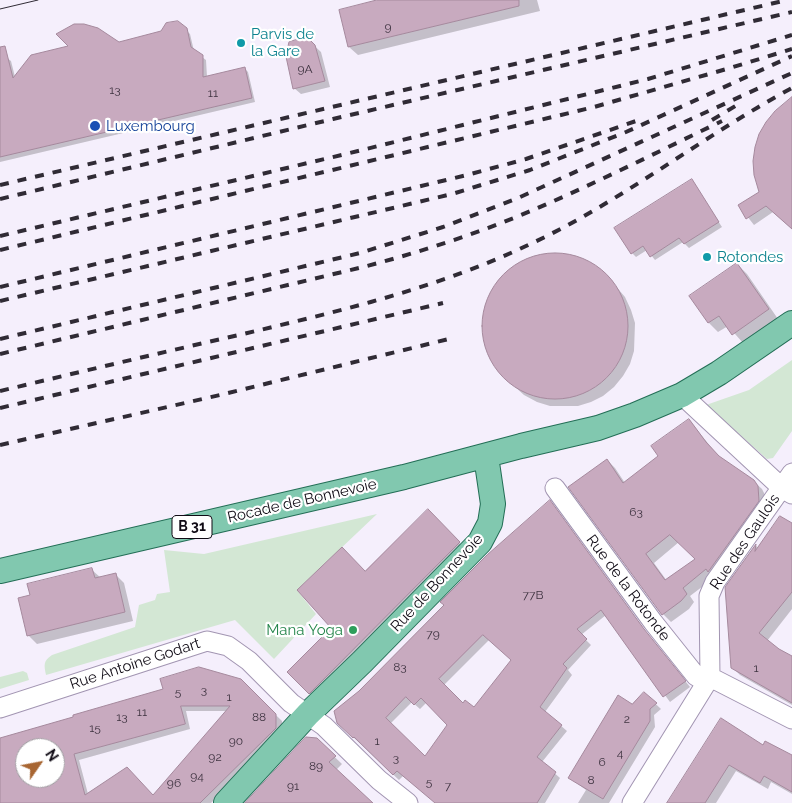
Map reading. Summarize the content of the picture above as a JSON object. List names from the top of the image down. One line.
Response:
{"streets":{"main road":["Rocade de Bonnevoie","B 31","Rue de Bonnevoie"],"street":["Rue des Gaulois","Rue de la Rotonde","Rue Antoine Godart"]},"crossings":[["Rocade de Bonnevoie","Rue de Bonnevoie"],["Rue des Gaulois","Rue de la Rotonde"],["Rue de Bonnevoie","Rue Antoine Godart"]],"places":["Parvis de la Gare","Luxembourg","Rotondes","Mana Yoga"],"house_numbers":["9","9A","13","11","63","77B","79","83","1","3","5","1","11","13","88","2","15","90","1","4","92","3","6","89","94","8","5","96","91","7"],"north":"top right"}
